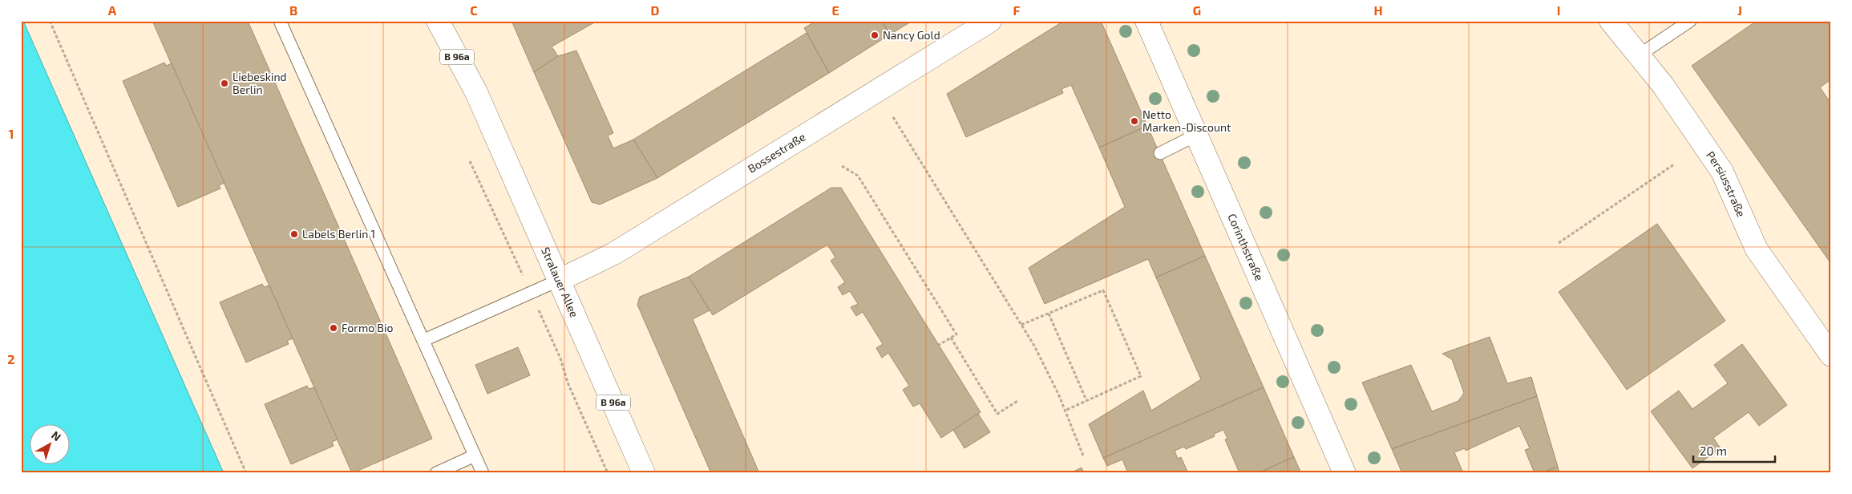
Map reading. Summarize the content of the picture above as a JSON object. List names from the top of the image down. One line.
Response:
{"streets":{"street":["B 96a","Bossestraße","Persiusstraße","Corinthstraße","Stralauer Allee"]},"crossings":[["Bossestraße","Stralauer Allee"]],"places":["Nancy Gold","Liebeskind Berlin","Netto Marken-Discount","Labels Berlin 1","Formo Bio"],"scale_bar":"20 m","north":"top right","grid":{"columns":["A","B","C","D","E","F","G","H","I","J"],"rows":["1","2"]}}
